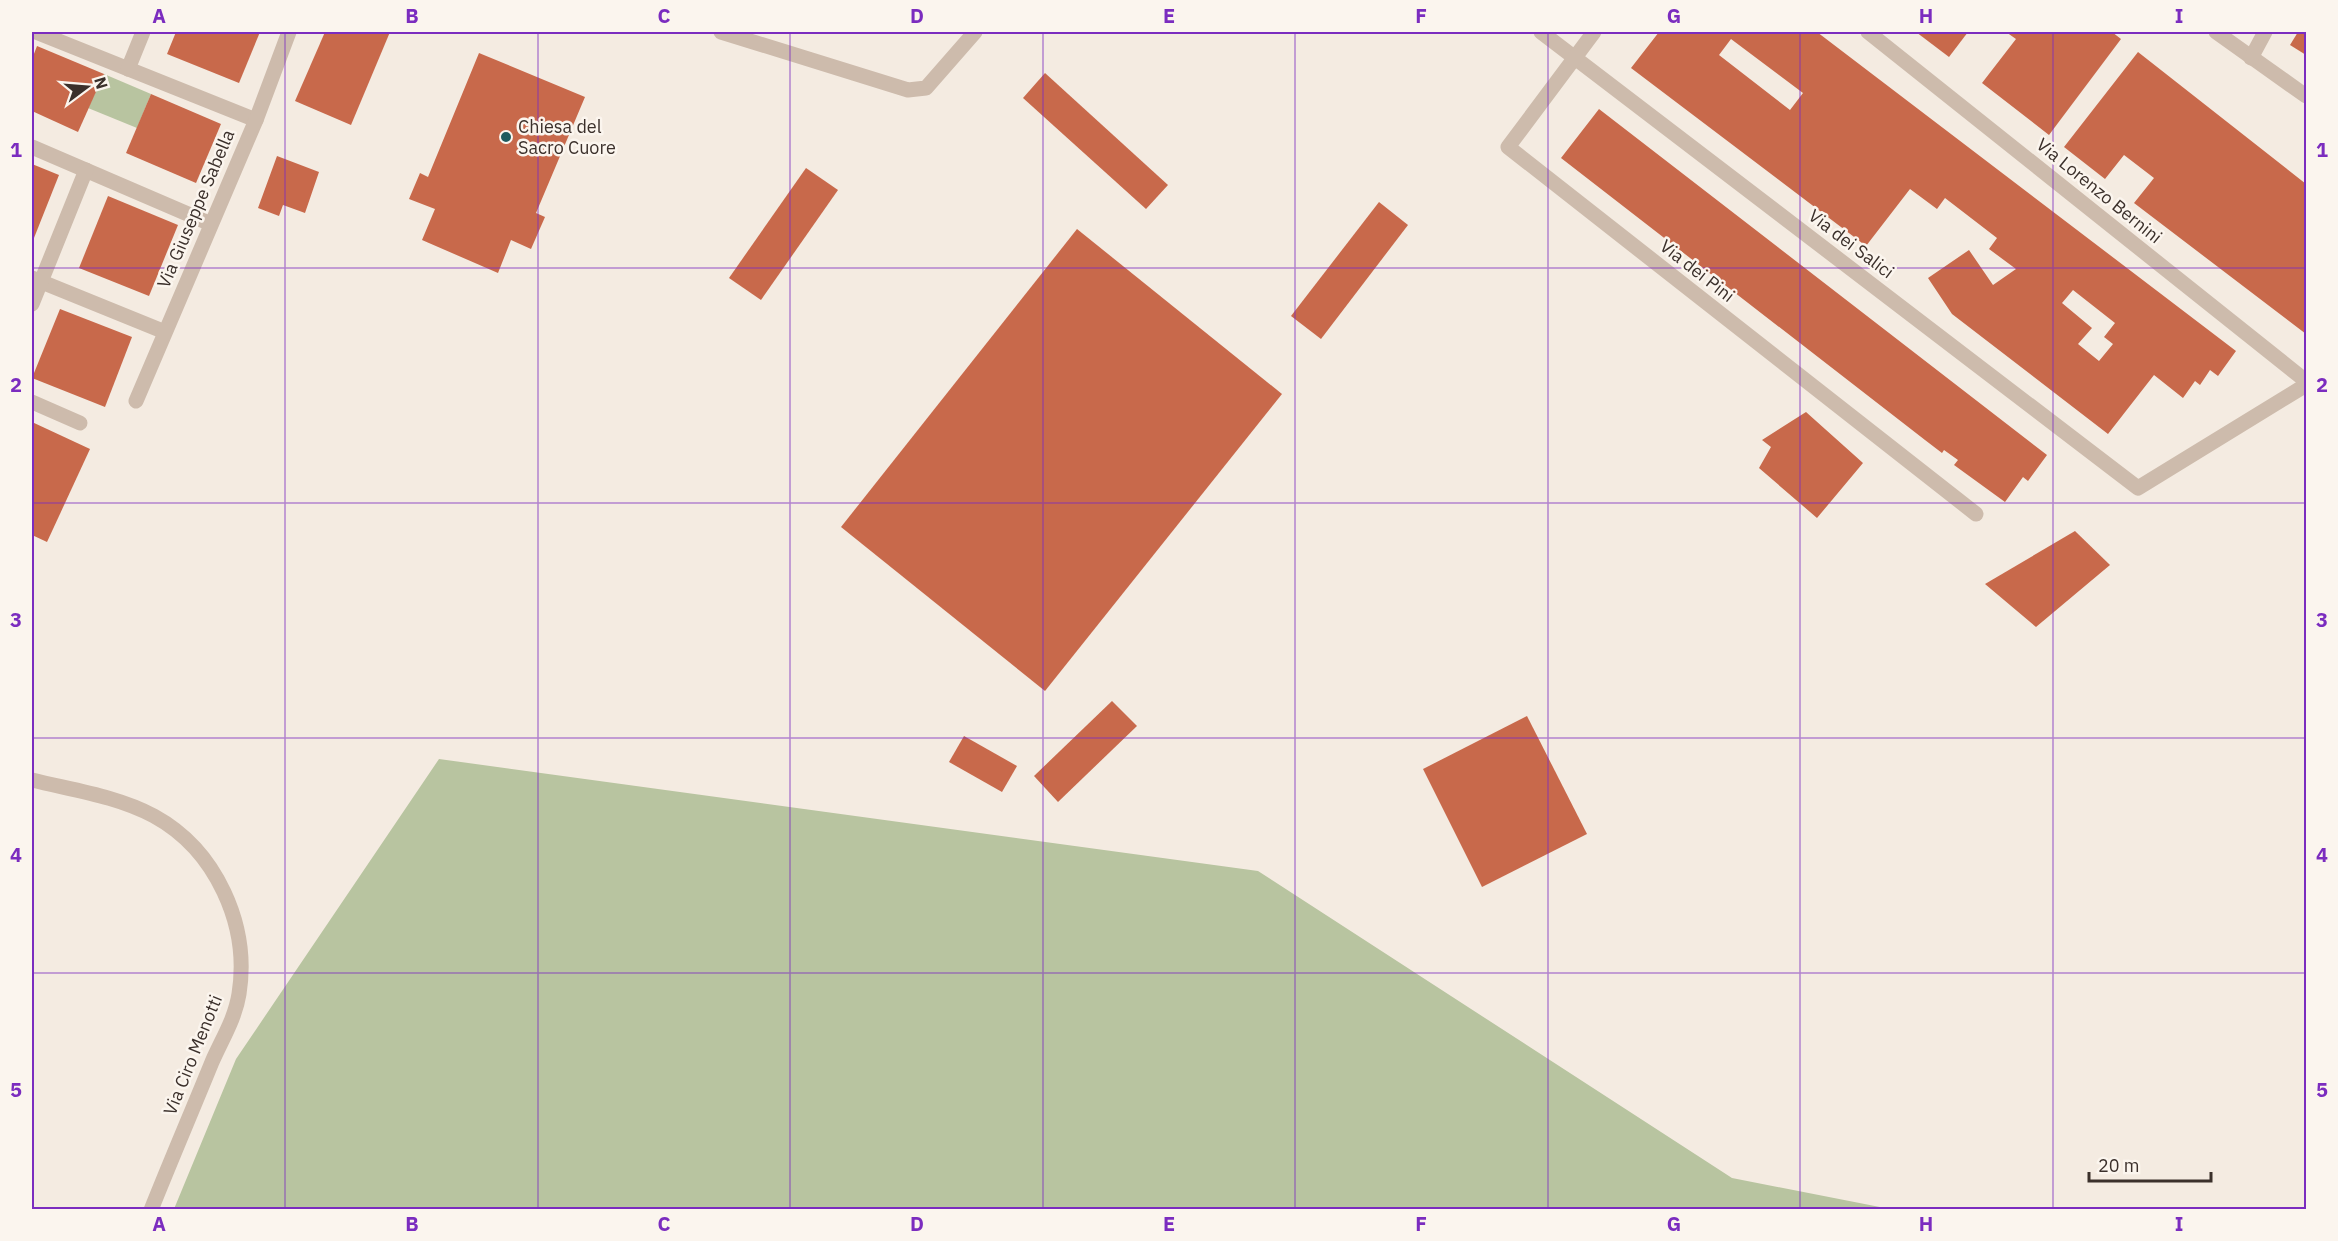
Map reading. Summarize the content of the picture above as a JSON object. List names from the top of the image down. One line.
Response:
{"streets":{"street":["Via Lorenzo Bernini","Via Giuseppe Sabella","Via dei Salici","Via dei Pini","Via Ciro Menotti"]},"crossings":[["Via Lorenzo Bernini","Via dei Salici"],["Via dei Salici","Via dei Pini"]],"places":["Chiesa del Sacro Cuore"],"scale_bar":"20 m","north":"right","grid":{"columns":["A","B","C","D","E","F","G","H","I"],"rows":["1","2","3","4","5"]}}
